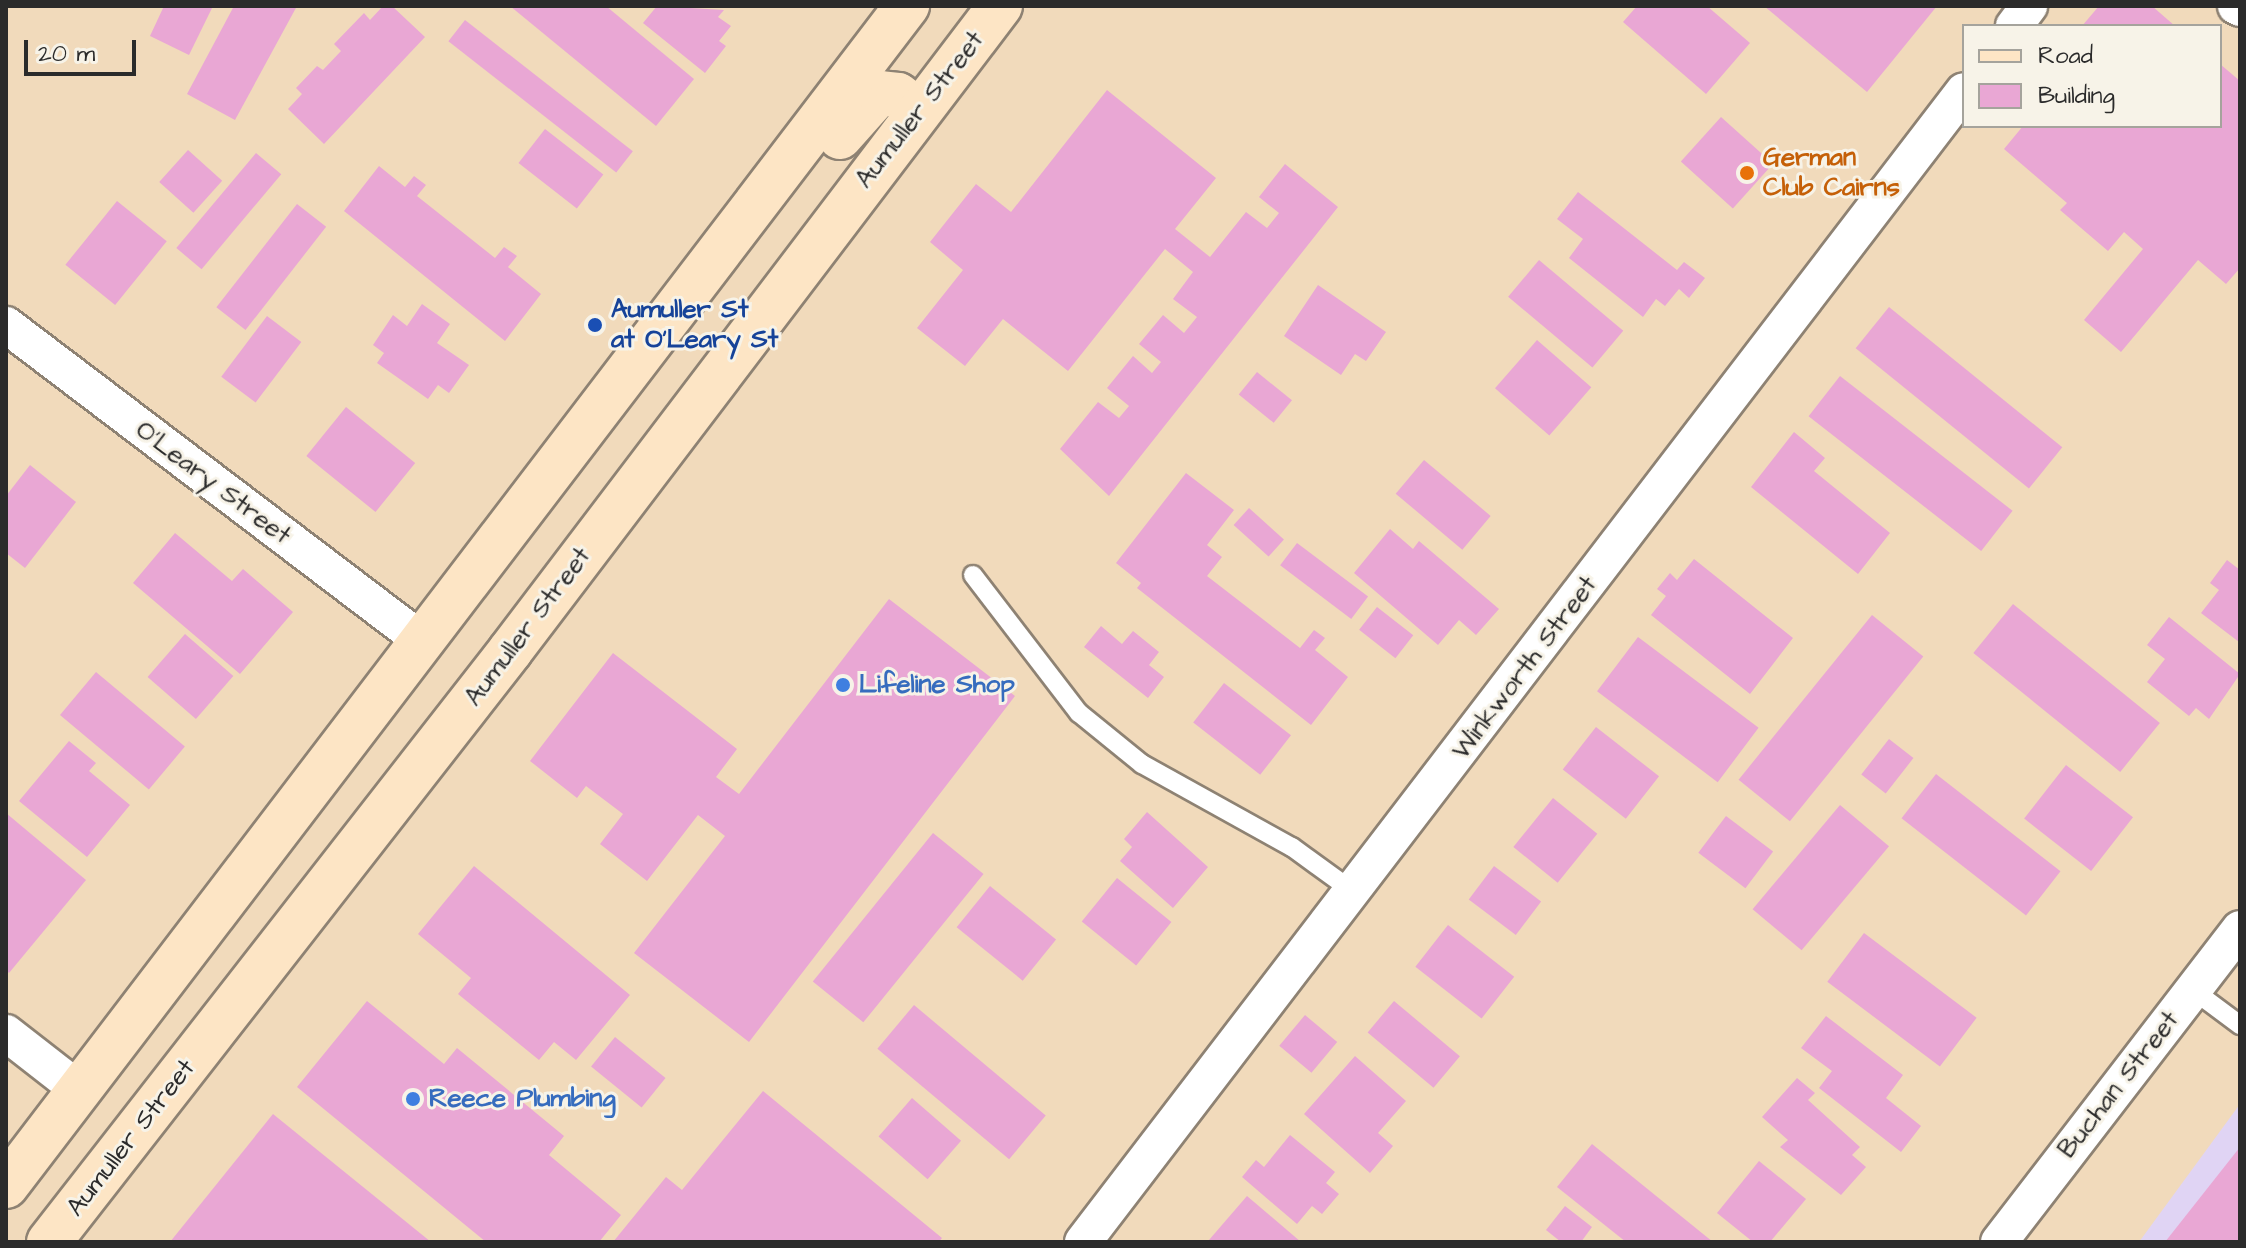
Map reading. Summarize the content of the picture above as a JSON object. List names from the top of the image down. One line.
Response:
{"streets":{"main road":["Aumuller Street"],"street":["O'Leary Street","Winkworth Street","Buchan Street"]},"places":["German Club Cairns","Aumuller St at O'Leary St","Lifeline Shop","Reece Plumbing"],"legend":["Road","Building"],"scale_bar":"20 m"}
